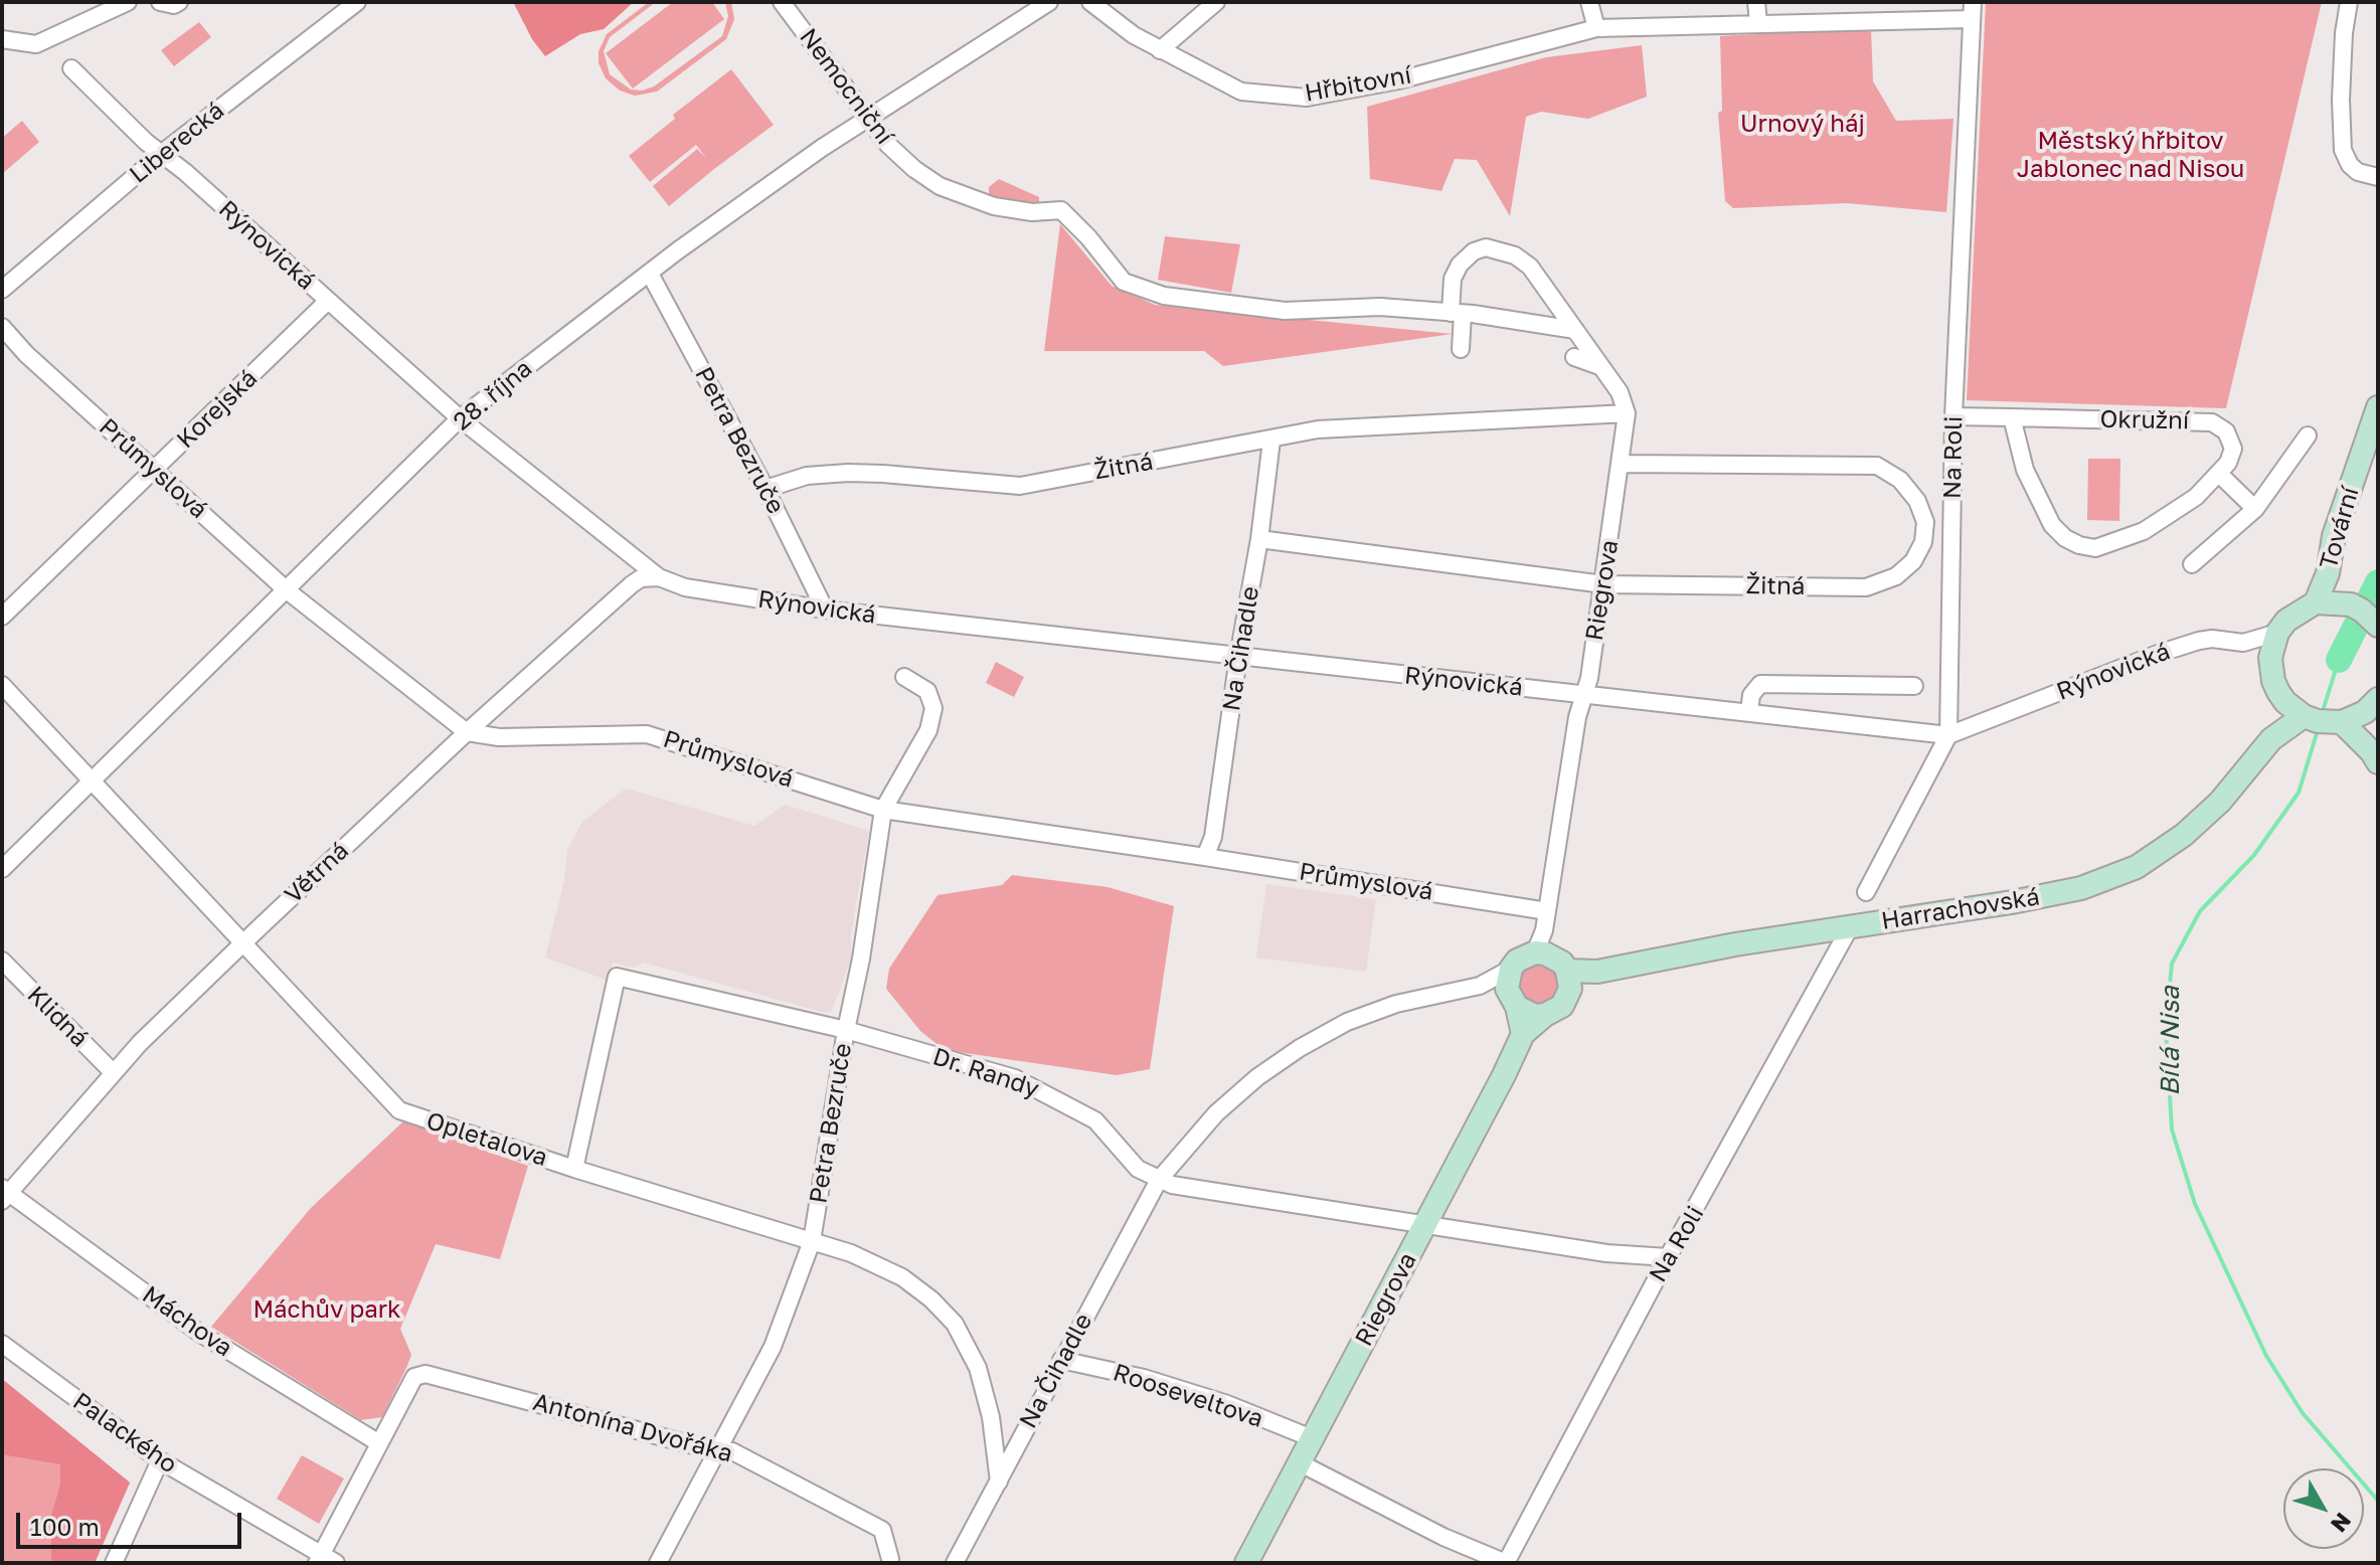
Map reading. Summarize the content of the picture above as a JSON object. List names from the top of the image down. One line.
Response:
{"streets":{"street":["Hřbitovní","Nemocniční","Liberecká","Rýnovická","28. října","Korejská","Okružní","Petra Bezruče","Na Roli","Žitná","Průmyslová","Tovární","Riegrova","Na Čihadle","Větrná","Harrachovská","Klidná","Dr. Randy","Opletalova","Máchova","Rooseveltova","Antonína Dvořáka","Palackého"]},"crossings":[["Hřbitovní","Na Roli"],["Nemocniční","28. října"],["Liberecká","Rýnovická"],["Rýnovická","28. října"],["Rýnovická","Korejská"],["Rýnovická","Petra Bezruče"],["Rýnovická","Na Roli"],["Rýnovická","Riegrova"],["Rýnovická","Na Čihadle"],["Rýnovická","Větrná"],["28. října","Petra Bezruče"],["28. října","Průmyslová"],["28. října","Opletalova"],["Korejská","Průmyslová"],["Okružní","Na Roli"],["Petra Bezruče","Žitná"],["Petra Bezruče","Průmyslová"],["Petra Bezruče","Dr. Randy"],["Petra Bezruče","Opletalova"],["Petra Bezruče","Antonína Dvořáka"],["Na Roli","Harrachovská"],["Na Roli","Dr. Randy"],["Žitná","Riegrova"],["Žitná","Na Čihadle"],["Průmyslová","Riegrova"],["Průmyslová","Na Čihadle"],["Průmyslová","Větrná"],["Riegrova","Harrachovská"],["Riegrova","Dr. Randy"],["Riegrova","Rooseveltova"],["Na Čihadle","Dr. Randy"],["Na Čihadle","Opletalova"],["Na Čihadle","Rooseveltova"],["Větrná","Klidná"],["Větrná","Opletalova"],["Větrná","Máchova"],["Dr. Randy","Opletalova"],["Máchova","Antonína Dvořáka"],["Antonína Dvořáka","Palackého"]],"water":["Bílá Nisa"],"parks":["Urnový háj","Městský hřbitov Jablonec nad Nisou","Máchův park"],"scale_bar":"100 m","north":"bottom right"}
